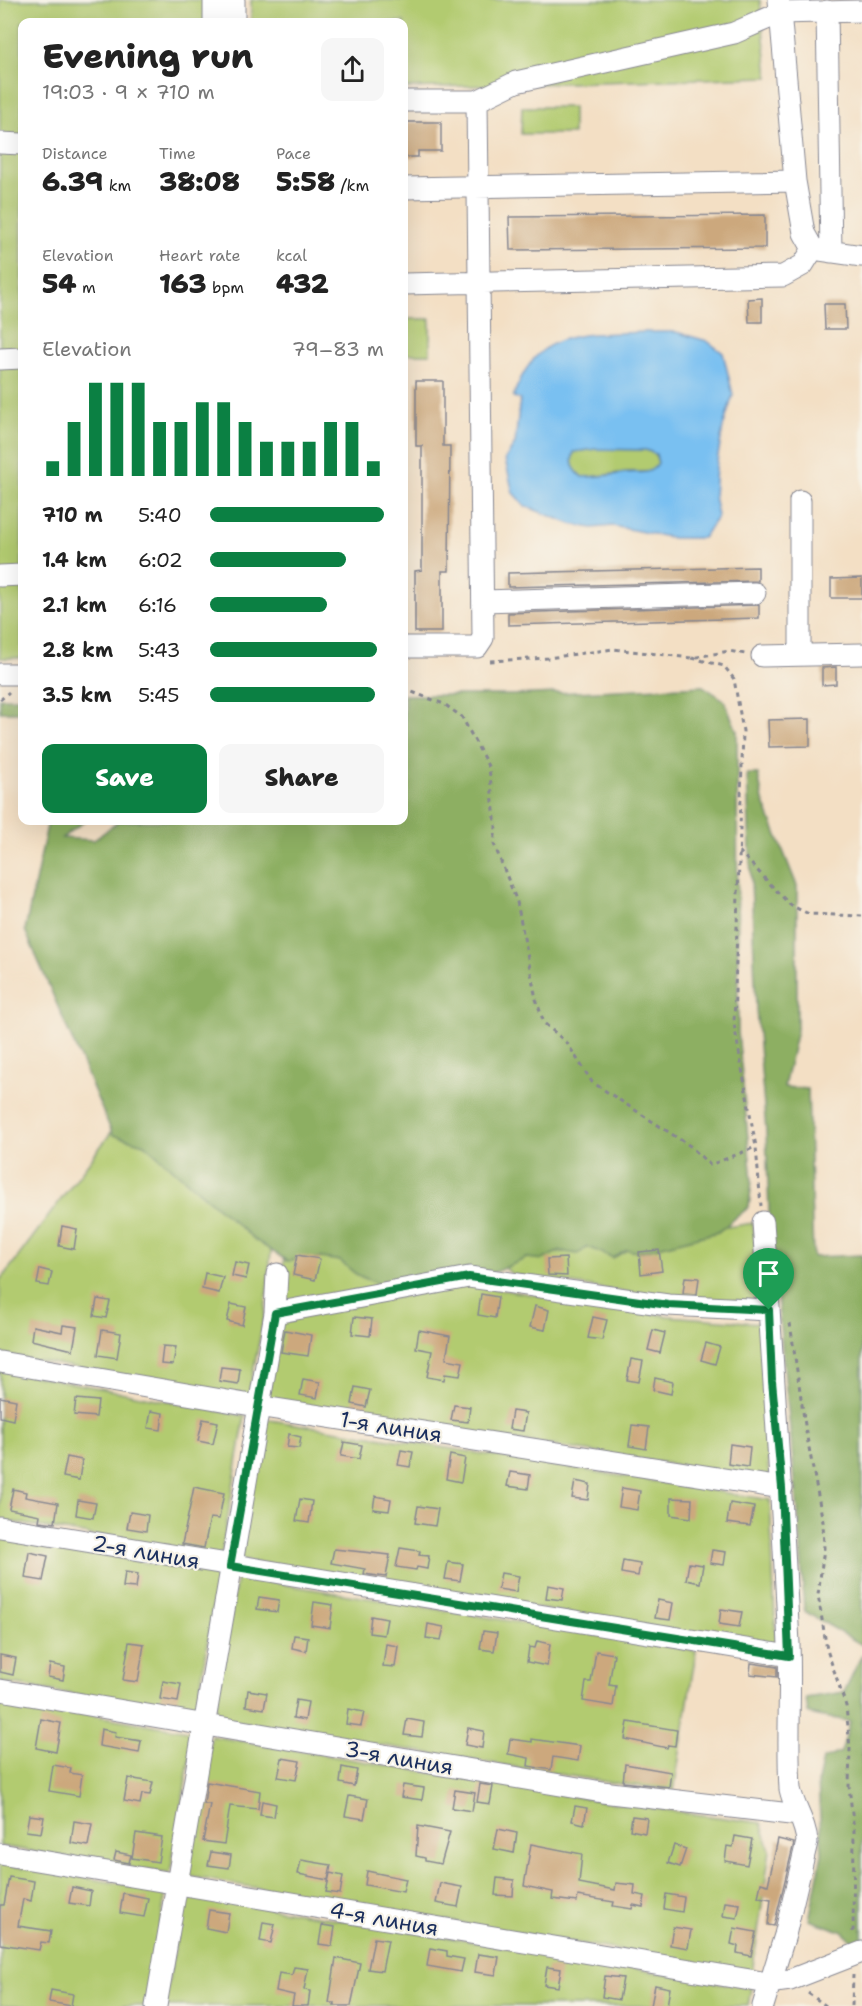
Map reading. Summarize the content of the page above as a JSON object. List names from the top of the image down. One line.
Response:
{"streets":{"street":["1-я линия","2-я линия","3-я линия","4-я линия"]},"page":{"heading":["Evening run","19:03 · 9 × 710 m"],"stats":[["Distance","6.39 km"],["Time","38:08"],["Pace","5:58 /km"],["Elevation","54 m"],["Heart rate","163 bpm"],["kcal","432"]],"chart":["Elevation","79–83 m"],"list":[{"name":"710 m","note":"5:40"},{"name":"1.4 km","note":"6:02"},{"name":"2.1 km","note":"6:16"},{"name":"2.8 km","note":"5:43"},{"name":"3.5 km","note":"5:45"}],"buttons":["Save","Share"]}}
